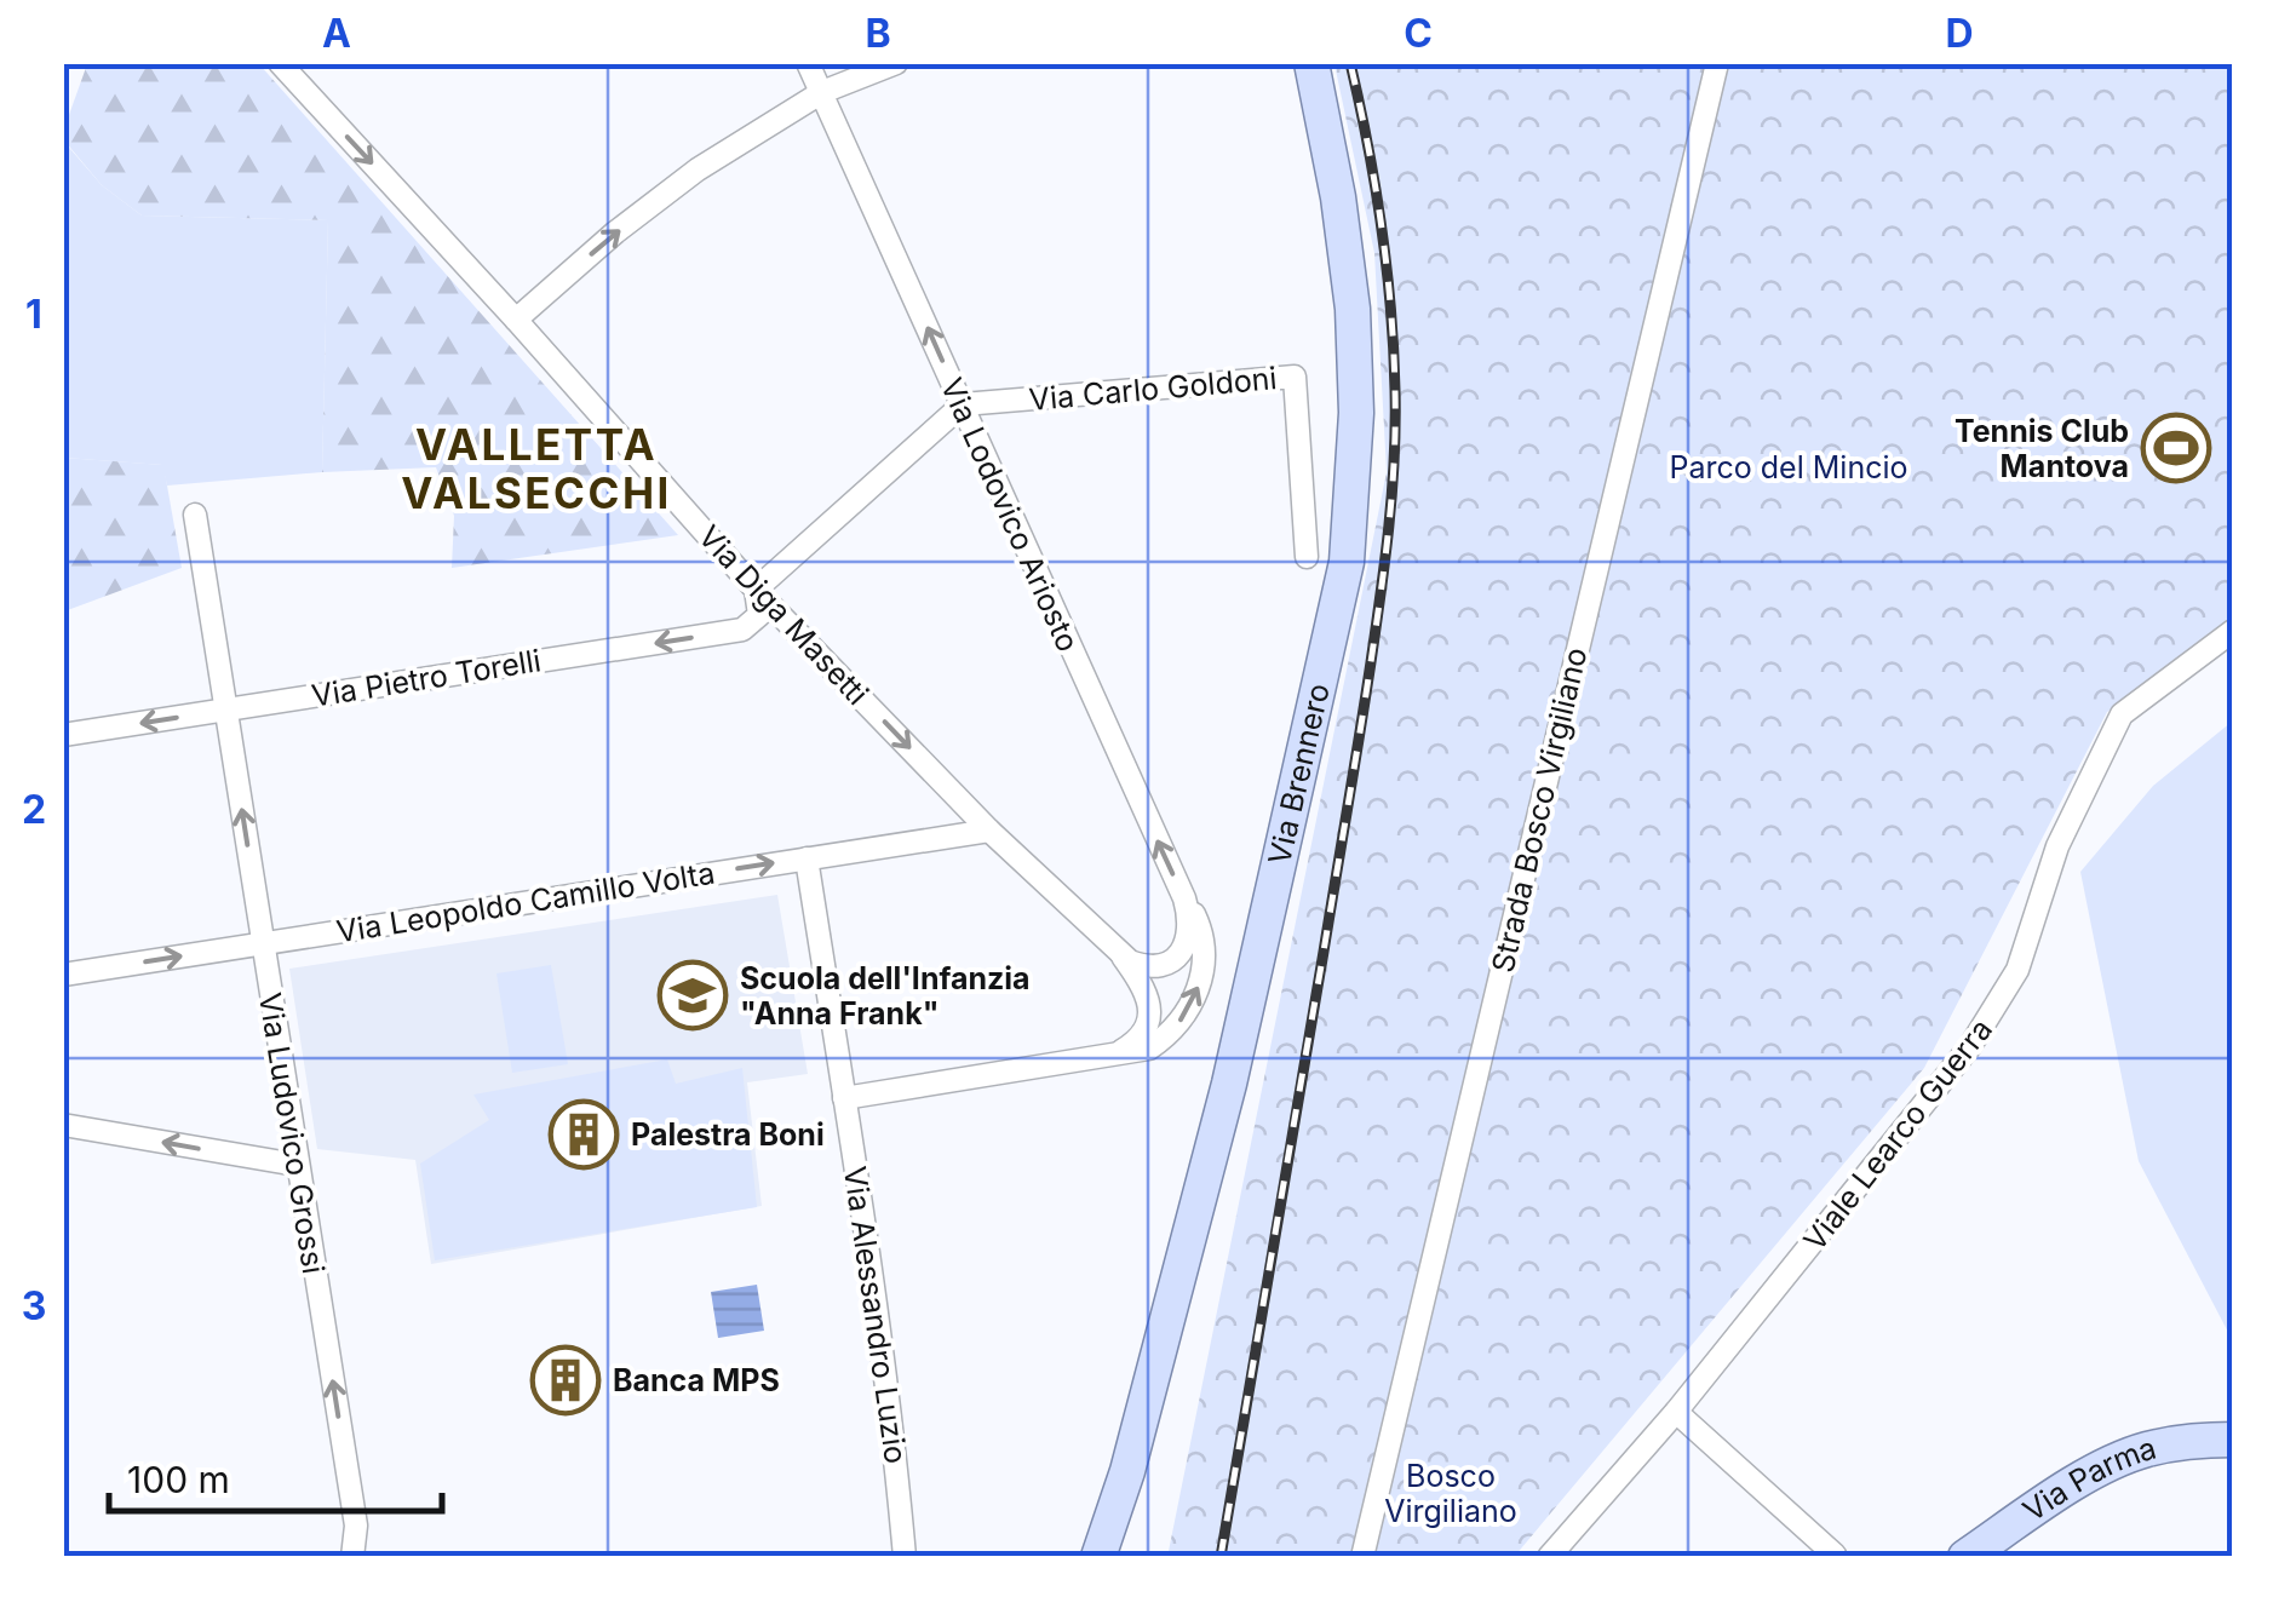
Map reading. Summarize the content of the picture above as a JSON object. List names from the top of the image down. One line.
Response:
{"streets":{"main road":["Via Brennero","Via Parma"],"street":["Via Carlo Goldoni","Via Lodovico Ariosto","Via Diga Masetti","Via Pietro Torelli","Strada Bosco Virgiliano","Via Leopoldo Camillo Volta","Via Ludovico Grossi","Viale Learco Guerra","Via Alessandro Luzio"]},"crossings":[["Via Carlo Goldoni","Via Lodovico Ariosto"],["Via Lodovico Ariosto","Via Diga Masetti"],["Via Lodovico Ariosto","Via Alessandro Luzio"],["Via Diga Masetti","Via Pietro Torelli"],["Via Diga Masetti","Via Leopoldo Camillo Volta"],["Via Pietro Torelli","Via Ludovico Grossi"],["Via Leopoldo Camillo Volta","Via Ludovico Grossi"],["Via Leopoldo Camillo Volta","Via Alessandro Luzio"]],"one_way":["Via Lodovico Ariosto","Via Diga Masetti","Via Pietro Torelli","Via Leopoldo Camillo Volta","Via Ludovico Grossi"],"districts":["VALLETTA VALSECCHI"],"parks":["Parco del Mincio","Bosco Virgiliano"],"places":{"sports":["Tennis Club Mantova"],"school or university":["Scuola dell'Infanzia \"Anna Frank\""],"building":["Palestra Boni","Banca MPS"]},"scale_bar":"100 m","grid":{"columns":["A","B","C","D"],"rows":["1","2","3"]}}
